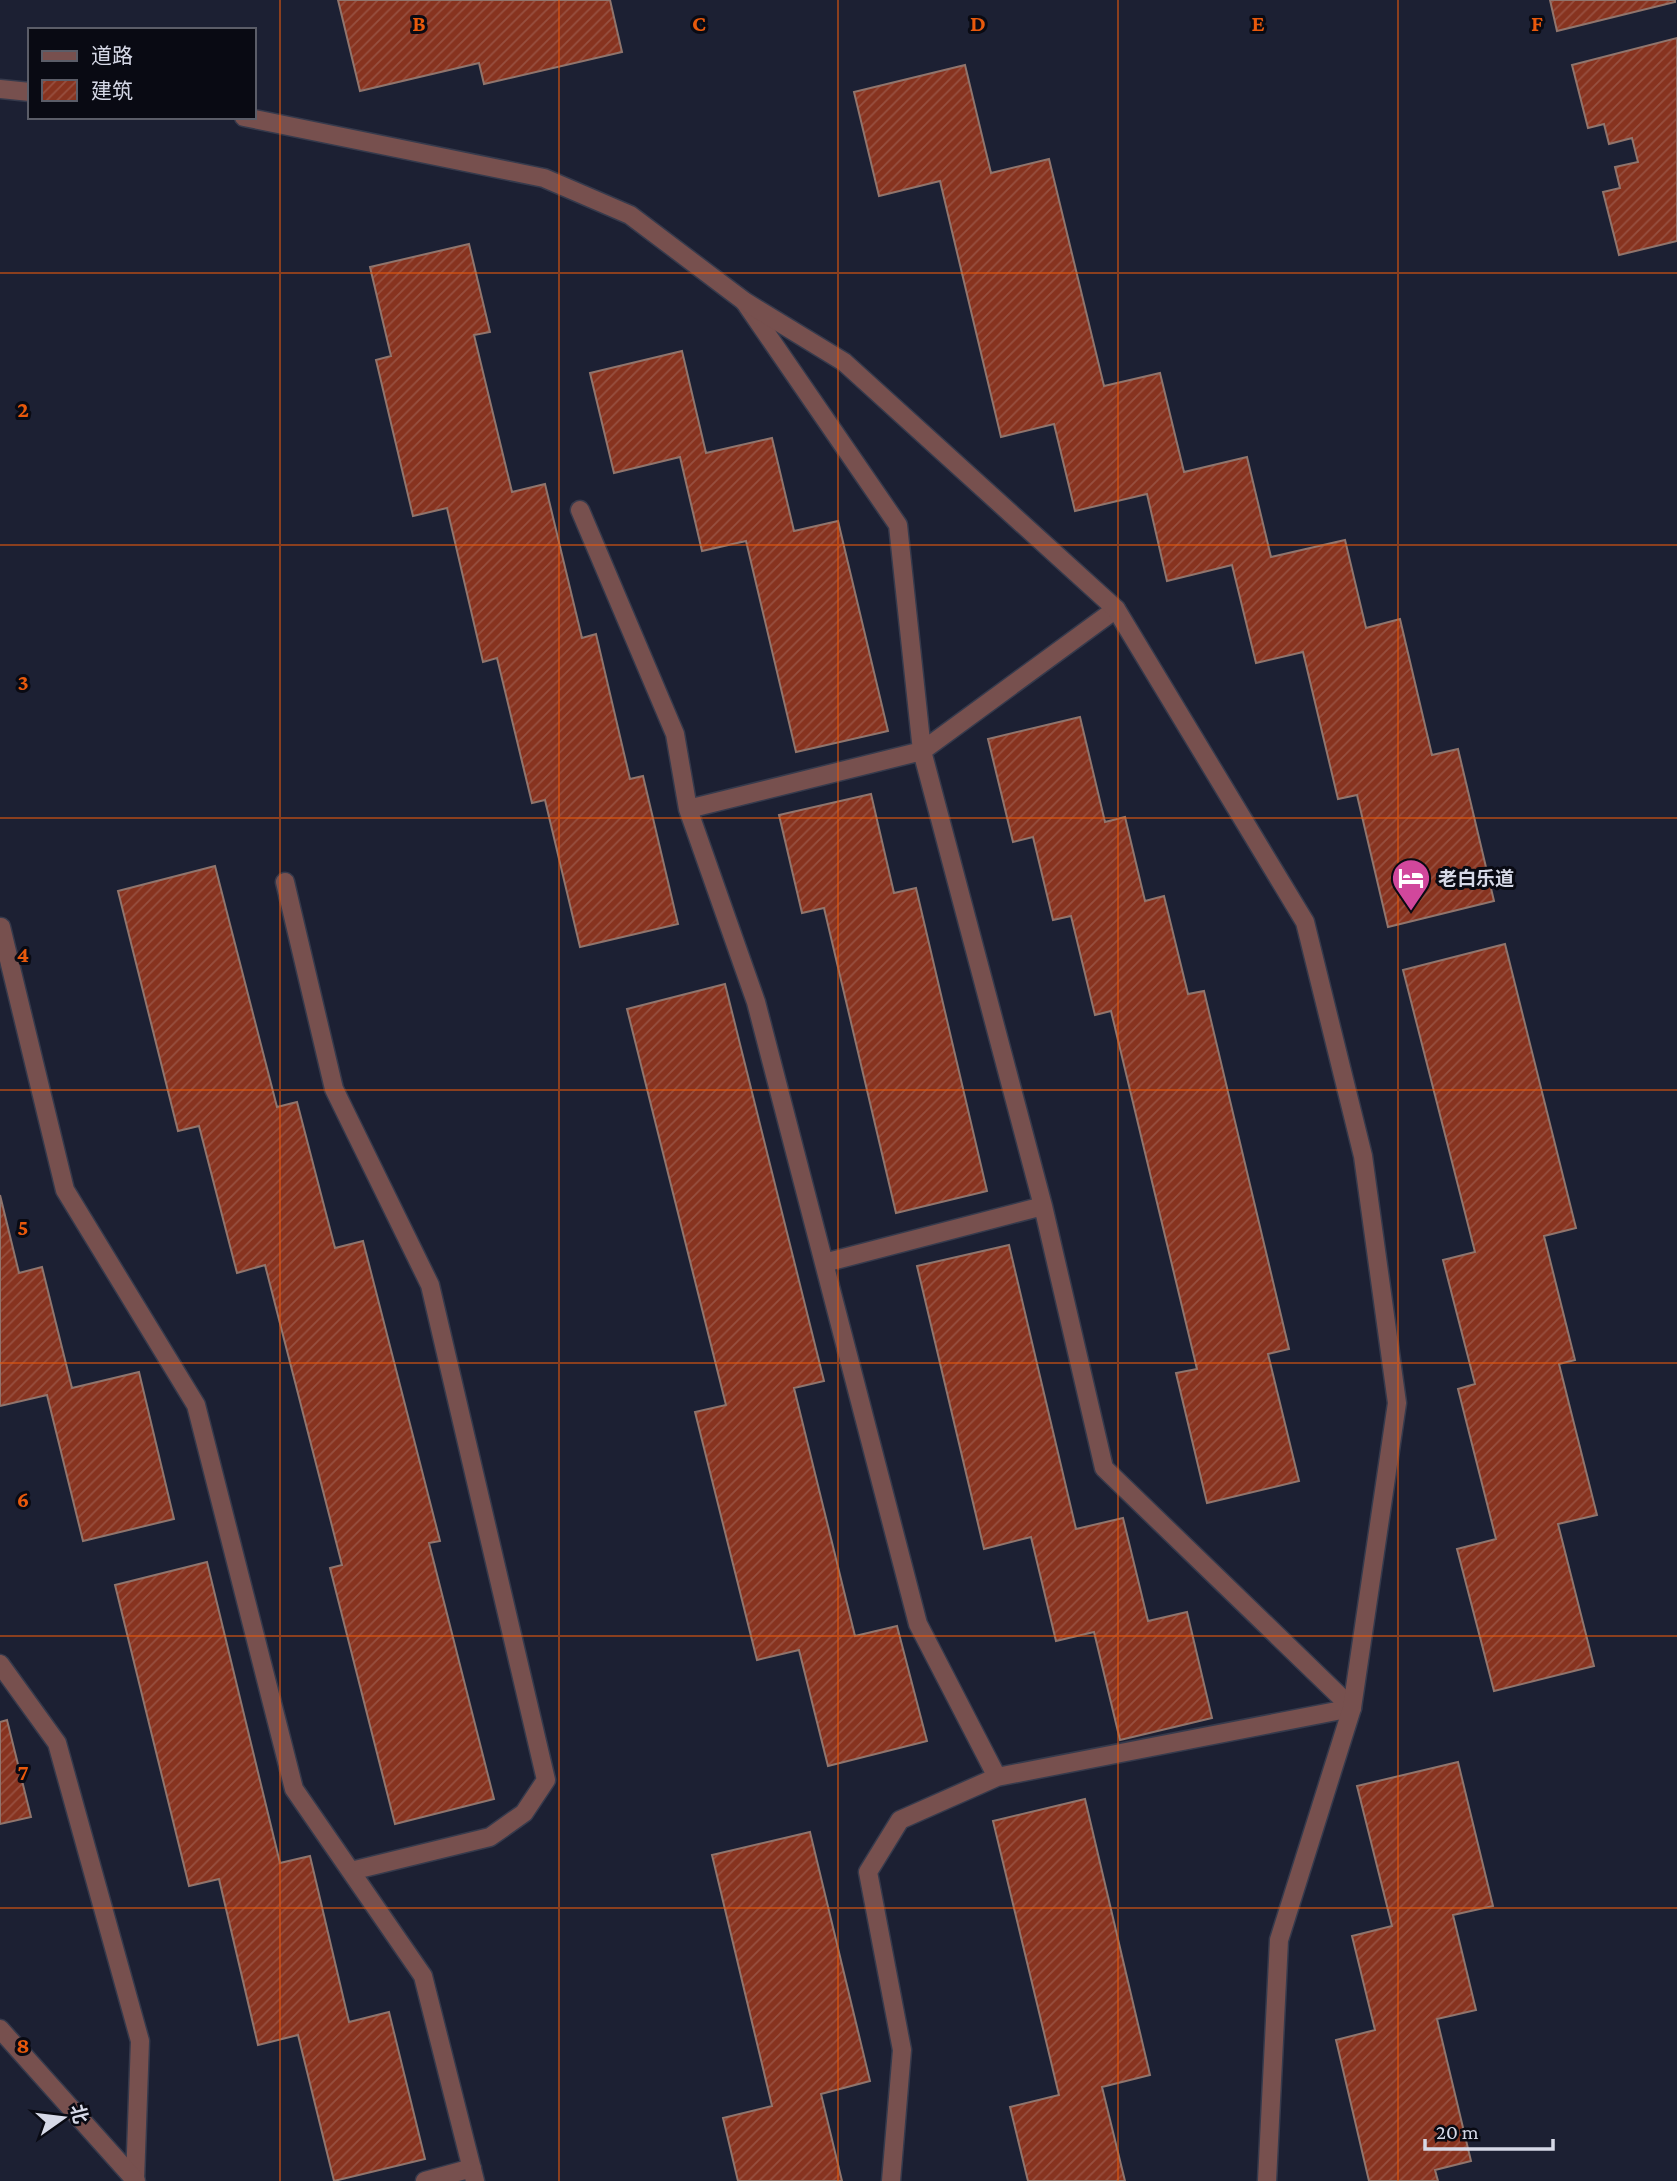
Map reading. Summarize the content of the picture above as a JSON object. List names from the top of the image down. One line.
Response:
{"places":{"hotel":["老白乐道"]},"legend":["道路","建筑"],"scale_bar":"20 m","north":"right","grid":{"columns":["B","C","D","E","F"],"rows":["2","3","4","5","6","7","8"]}}
